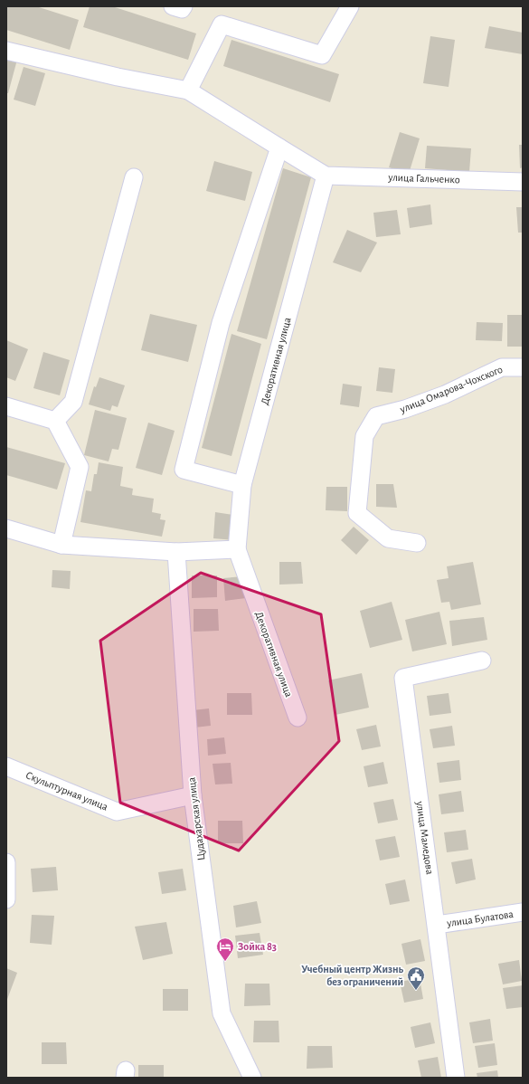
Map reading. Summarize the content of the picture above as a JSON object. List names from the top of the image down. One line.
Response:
{"streets":{"street":["улица Гальченко","Декоративная улица","улица Омарова-Чохского","Скульптурная улица","Цудахарская улица","улица Мамедова","улица Булатова"]},"crossings":[["улица Гальченко","Декоративная улица"],["Скульптурная улица","Цудахарская улица"],["улица Мамедова","улица Булатова"]],"places":{"hotel":["Зойка 83"],"public building":["Учебный центр Жизнь без ограничений"]}}
